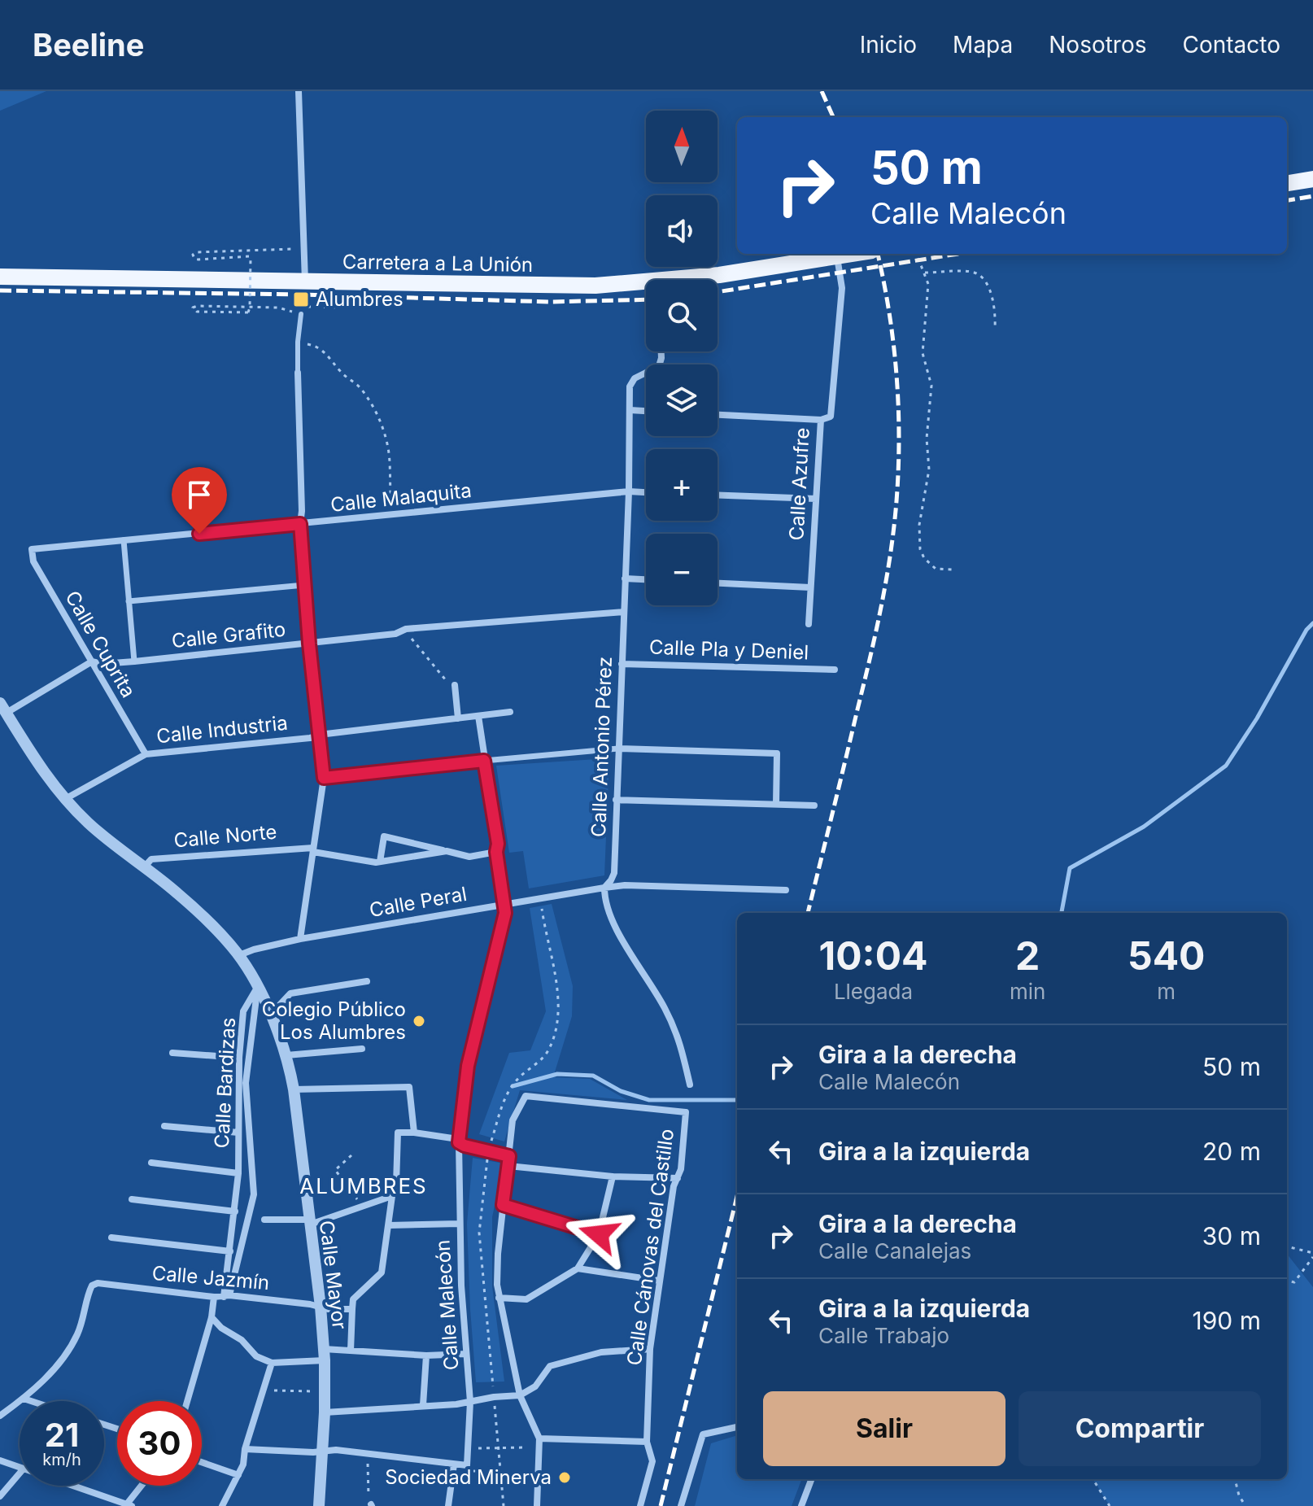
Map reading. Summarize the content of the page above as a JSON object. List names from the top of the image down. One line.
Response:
{"streets":{"main road":["Carretera a La Unión"],"street":["Calle Azufre","Calle Malaquita","Calle Grafito","Calle Cuprita","Calle Pla y Deniel","Calle Industria","Calle Antonio Pérez","Calle Norte","Calle Peral","Calle Bardizas","Calle Cánovas del Castillo","Calle Mayor","Calle Jazmín","Calle Malecón"]},"crossings":[["Calle Malaquita","Calle Cuprita"],["Calle Malaquita","Calle Antonio Pérez"],["Calle Grafito","Calle Cuprita"],["Calle Grafito","Calle Antonio Pérez"],["Calle Cuprita","Calle Industria"],["Calle Pla y Deniel","Calle Antonio Pérez"],["Calle Industria","Calle Mayor"],["Calle Industria","Calle Malecón"],["Calle Antonio Pérez","Calle Peral"],["Calle Norte","Calle Mayor"],["Calle Peral","Calle Mayor"],["Calle Peral","Calle Malecón"],["Calle Bardizas","Calle Mayor"],["Calle Bardizas","Calle Jazmín"],["Calle Mayor","Calle Jazmín"]],"districts":["ALUMBRES"],"places":{"transit":["Alumbres"],"other":["Colegio Público Los Alumbres","Sociedad Minerva"]},"north":"top","page":{"header":"Beeline","nav":["Inicio","Mapa","Nosotros","Contacto"],"map_buttons":["+","−"],"turn":["50 m","Calle Malecón"],"eta":["10:04","Llegada","2","min","540","m"],"list":[{"name":"Gira a la derecha","note":"Calle Malecón","value":"50 m"},{"name":"Gira a la izquierda","value":"20 m"},{"name":"Gira a la derecha","note":"Calle Canalejas","value":"30 m"},{"name":"Gira a la izquierda","note":"Calle Trabajo","value":"190 m"}],"buttons":["Salir","Compartir"],"speed":"21 km/h","limit":"30"}}
